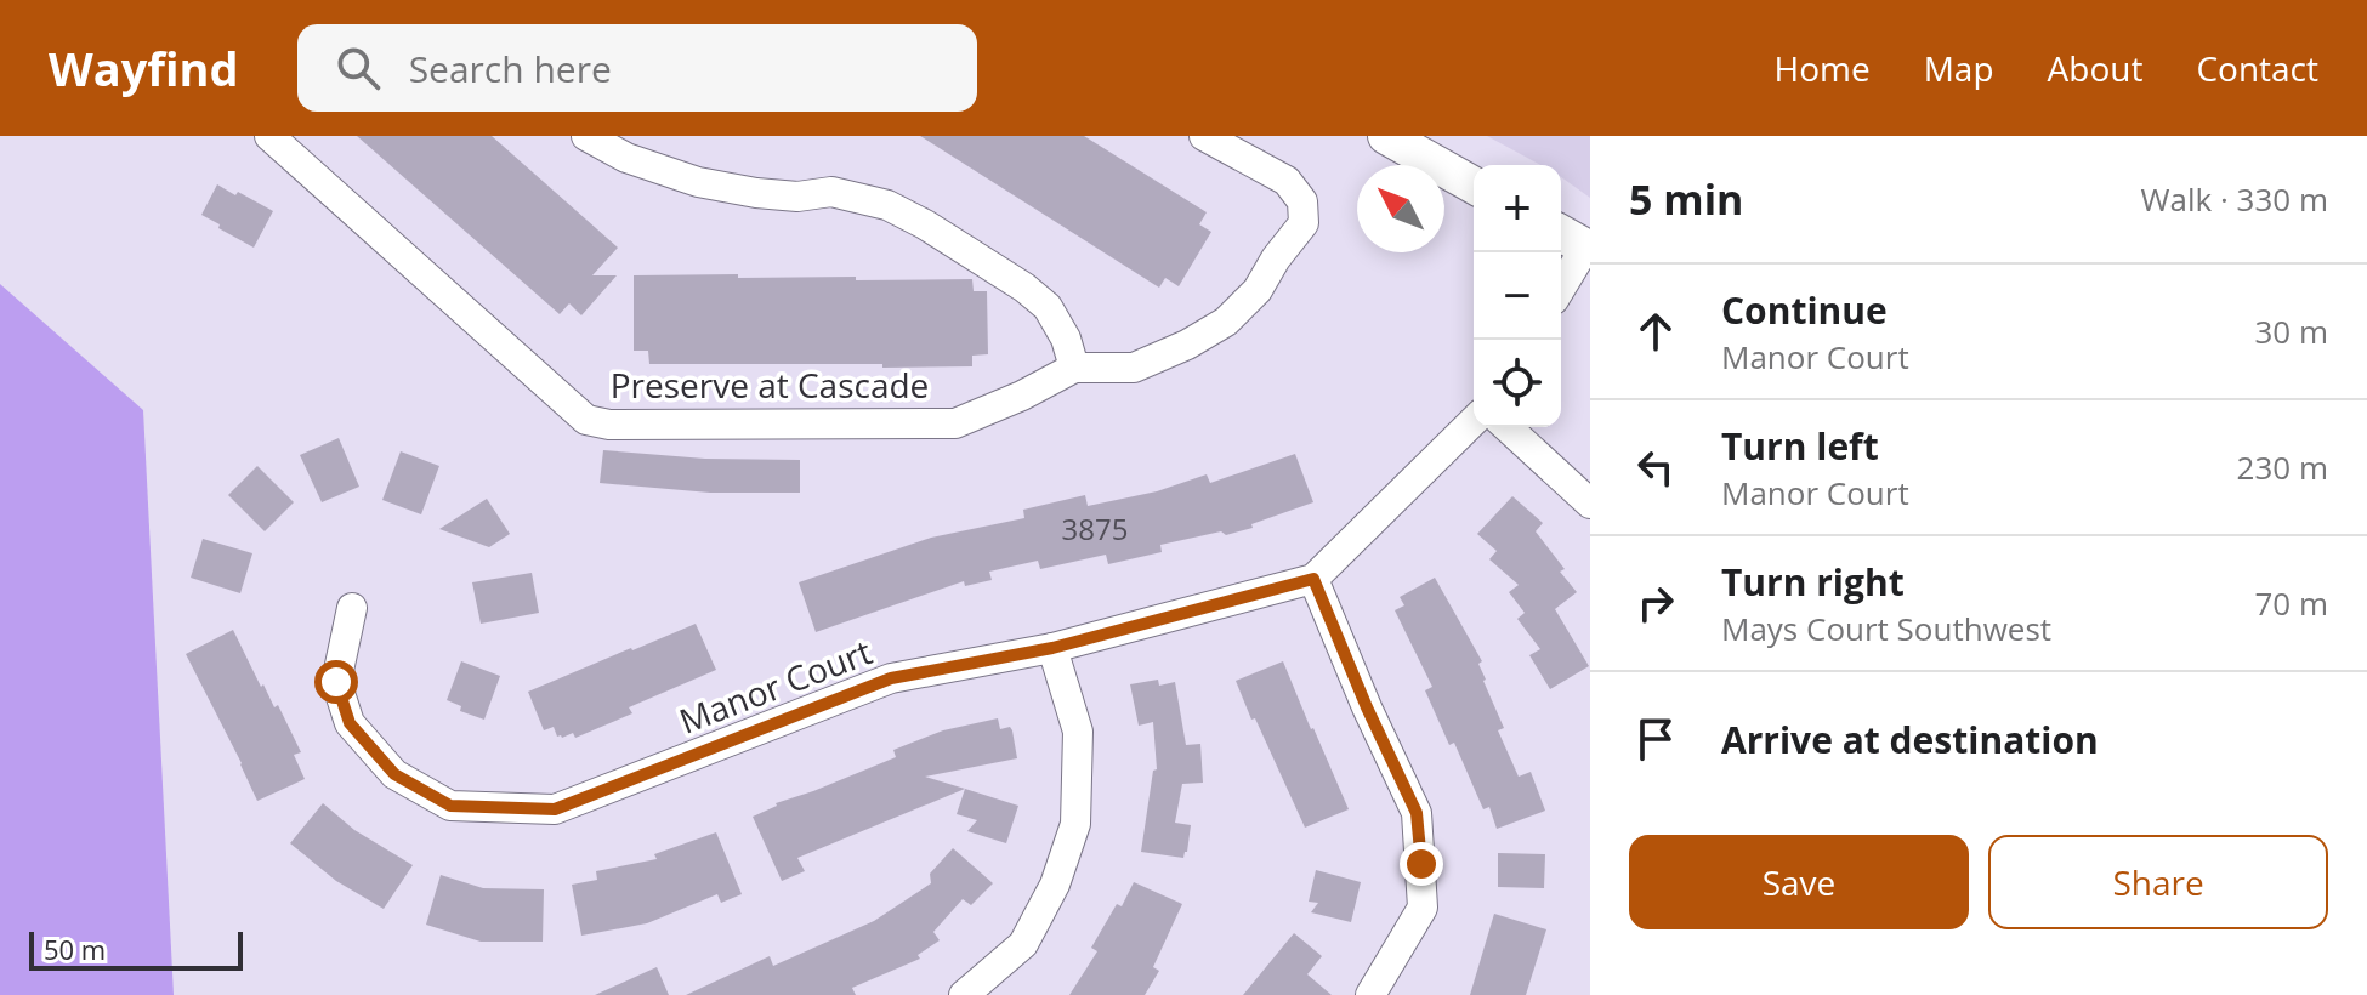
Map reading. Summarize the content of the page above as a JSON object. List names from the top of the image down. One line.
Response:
{"streets":{"street":["Preserve at Cascade","Manor Court"]},"house_numbers":["3875"],"scale_bar":"50 m","north":"top left","page":{"header":"Wayfind","search":"Search here","nav":["Home","Map","About","Contact"],"heading":["5 min","Walk · 330 m"],"map_buttons":["+","−"],"list":[["Continue","Manor Court","30 m"],["Turn left","Manor Court","230 m"],["Turn right","Mays Court Southwest","70 m"],"Arrive at destination"],"buttons":["Save","Share"],"scale":"50 m"}}
